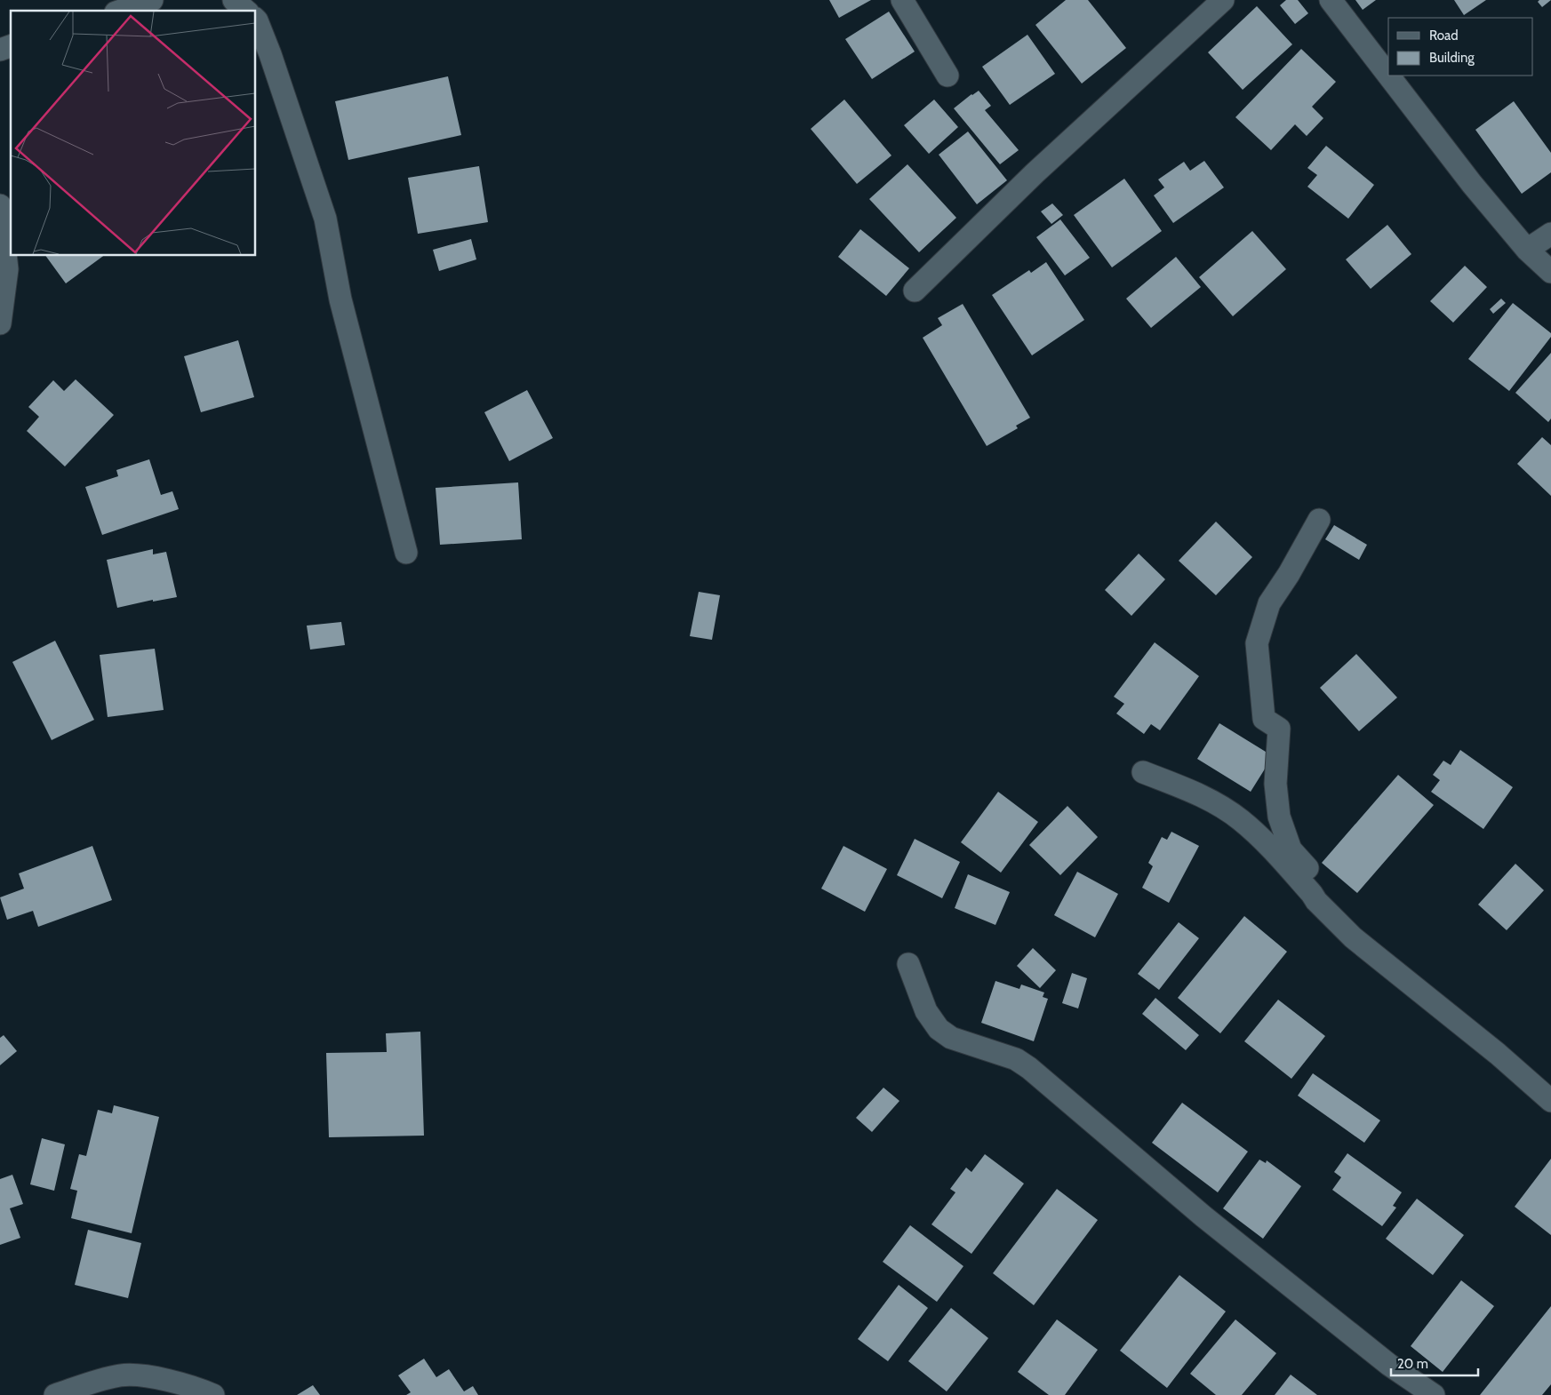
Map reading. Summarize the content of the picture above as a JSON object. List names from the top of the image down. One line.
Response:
{"legend":["Road","Building"],"scale_bar":"20 m"}
